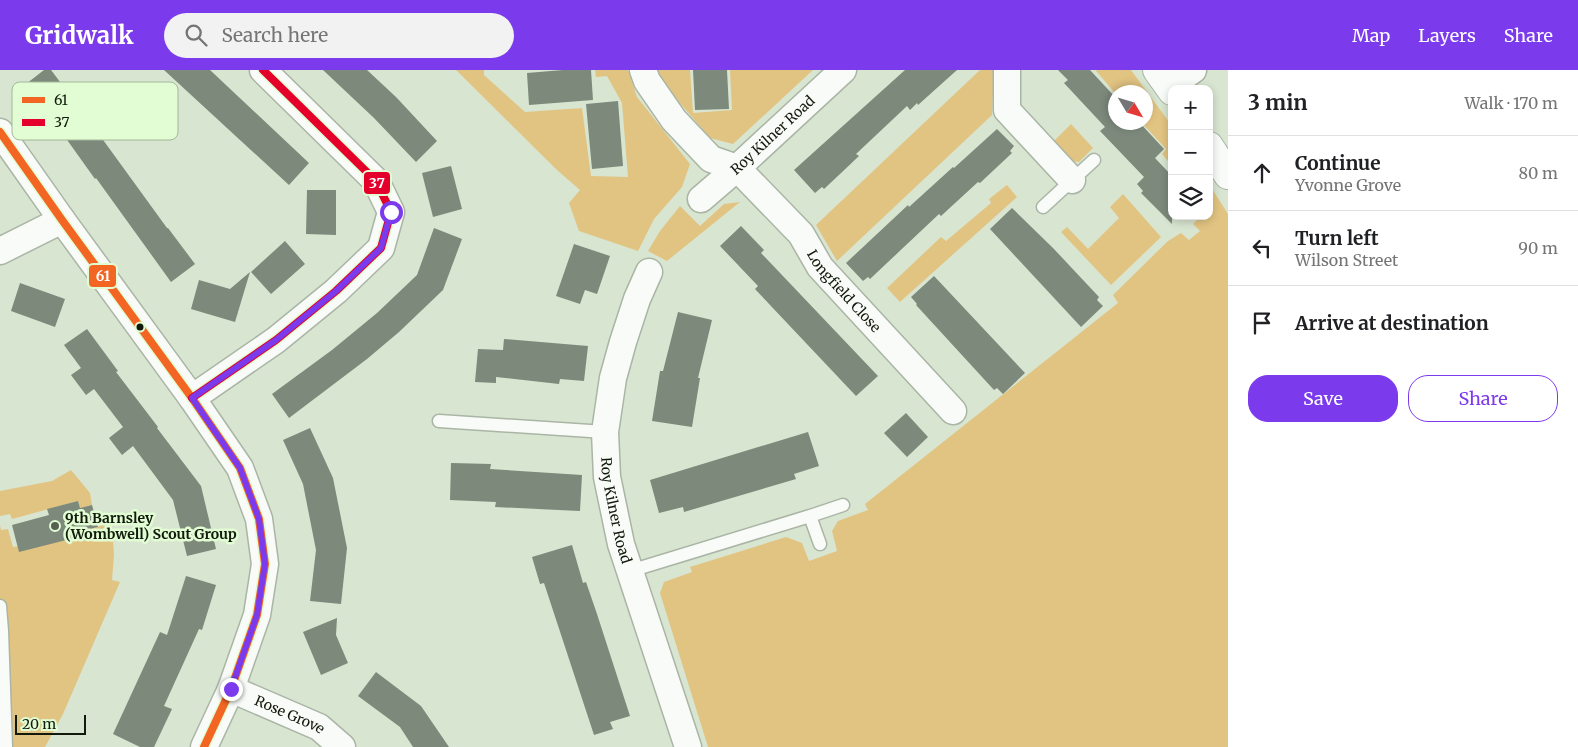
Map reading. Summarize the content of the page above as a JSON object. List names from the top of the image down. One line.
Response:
{"streets":{"street":["Roy Kilner Road","Longfield Close","Rose Grove"]},"crossings":[["Roy Kilner Road","Longfield Close"]],"places":["9th Barnsley (Wombwell) Scout Group"],"lines":["transit line 37","transit line 61"],"legend":["61","37"],"scale_bar":"20 m","north":"bottom right","page":{"header":"Gridwalk","search":"Search here","nav":["Map","Layers","Share"],"heading":["3 min","Walk · 170 m"],"map_buttons":["+","−"],"list":[["Continue","Yvonne Grove","80 m"],["Turn left","Wilson Street","90 m"],"Arrive at destination"],"buttons":["Save","Share"],"scale":"20 m"}}
